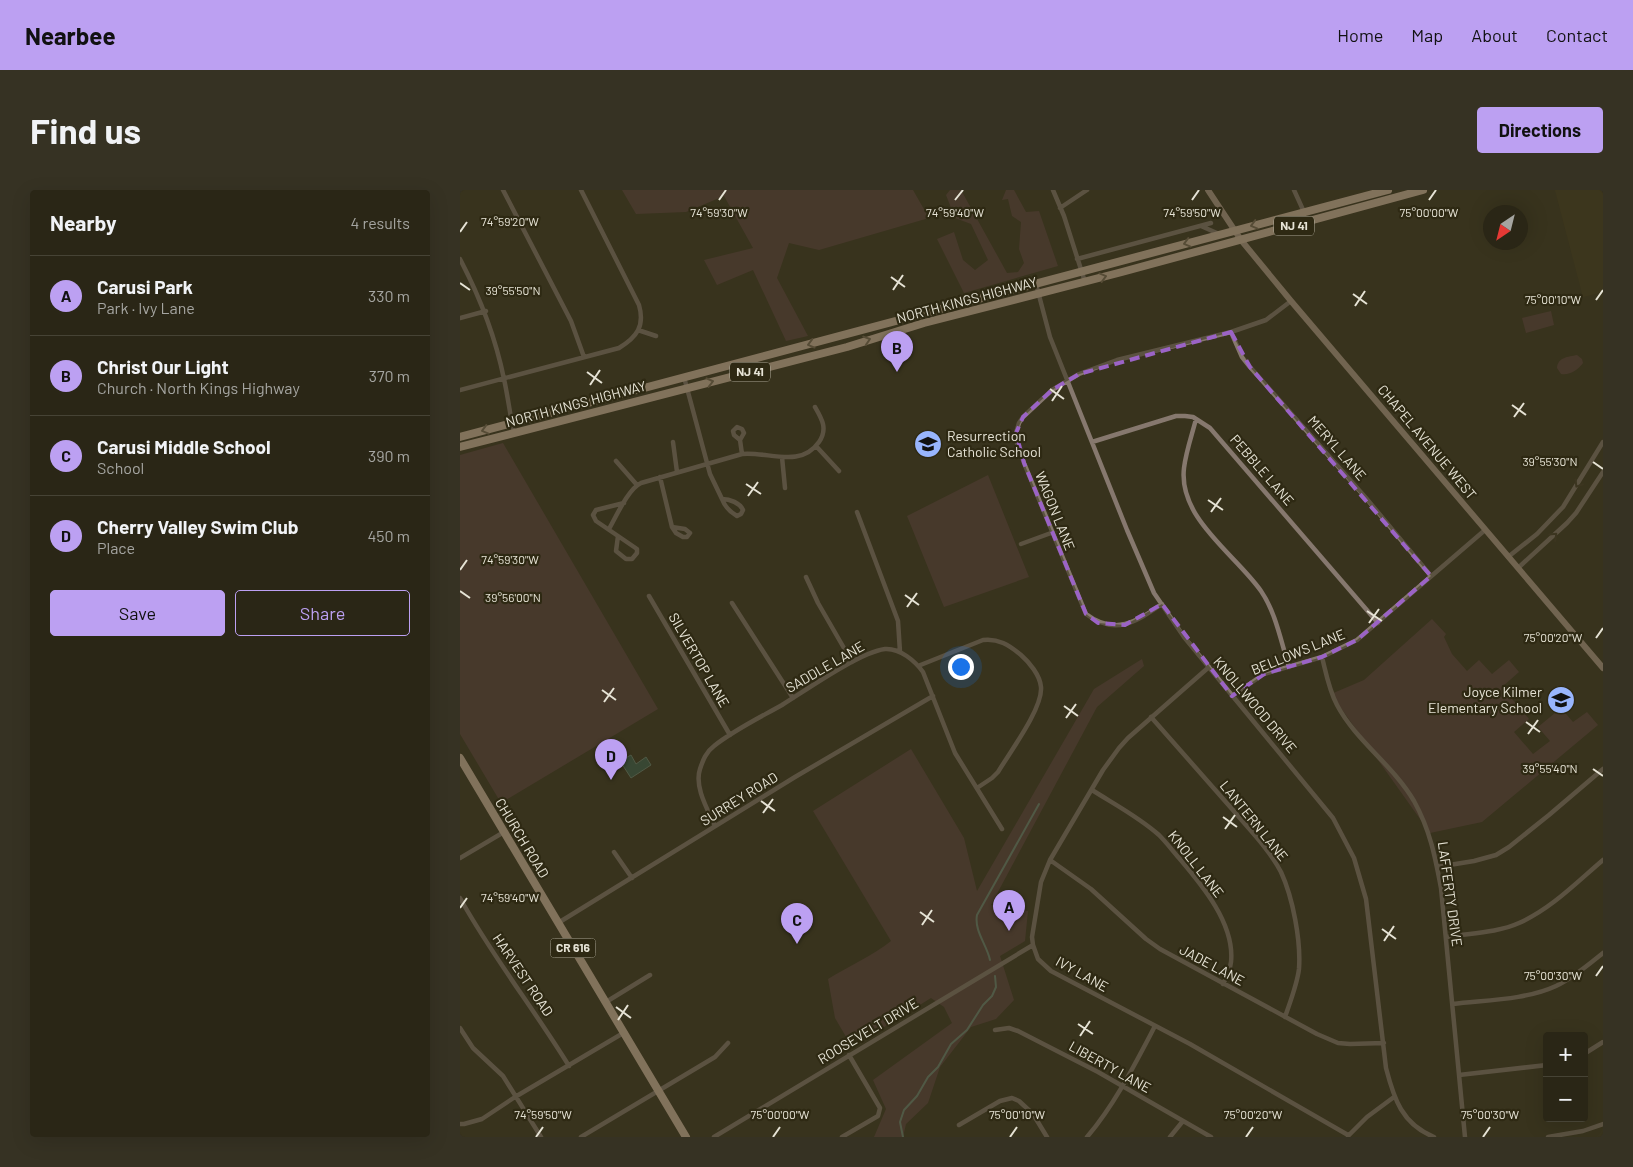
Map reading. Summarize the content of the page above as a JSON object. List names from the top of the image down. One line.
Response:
{"streets":{"main road":["NJ 41","NORTH KINGS HIGHWAY","CHAPEL AVENUE WEST","CHURCH ROAD","CR 616"],"street":["MERYL LANE","PEBBLE LANE","WAGON LANE","BELLOWS LANE","SILVERTOP LANE","SADDLE LANE","KNOLLWOOD DRIVE","SURREY ROAD","LANTERN LANE","KNOLL LANE","LAFFERTY DRIVE","JADE LANE","IVY LANE","HARVEST ROAD","ROOSEVELT DRIVE","LIBERTY LANE"]},"crossings":[["NORTH KINGS HIGHWAY","CHAPEL AVENUE WEST"],["NORTH KINGS HIGHWAY","KNOLLWOOD DRIVE"],["CHAPEL AVENUE WEST","WAGON LANE"],["CHAPEL AVENUE WEST","BELLOWS LANE"],["MERYL LANE","WAGON LANE"],["MERYL LANE","BELLOWS LANE"],["PEBBLE LANE","BELLOWS LANE"],["WAGON LANE","KNOLLWOOD DRIVE"],["BELLOWS LANE","KNOLLWOOD DRIVE"],["BELLOWS LANE","LAFFERTY DRIVE"],["SILVERTOP LANE","SADDLE LANE"],["SADDLE LANE","SURREY ROAD"],["KNOLLWOOD DRIVE","JADE LANE"],["SURREY ROAD","CHURCH ROAD"],["LANTERN LANE","JADE LANE"],["KNOLL LANE","JADE LANE"],["IVY LANE","ROOSEVELT DRIVE"]],"places":{"school or university":["Resurrection Catholic School","Joyce Kilmer Elementary School"]},"north":"bottom left","page":{"header":"Nearbee","nav":["Home","Map","About","Contact"],"buttons":["Directions",["Save","Share"]],"title":"Find us","heading":["Nearby","4 results"],"list":[{"mark":"A","name":"Carusi Park","note":"Park · Ivy Lane","value":"330 m"},{"mark":"B","name":"Christ Our Light","note":"Church · North Kings Highway","value":"370 m"},{"mark":"C","name":"Carusi Middle School","note":"School","value":"390 m"},{"mark":"D","name":"Cherry Valley Swim Club","note":"Place","value":"450 m"}],"pins":["B","D","A","C"],"map_buttons":["+","−"]},"coordinates":["74°59'30\"W","74°59'40\"W","74°59'50\"W","75°00'00\"W","74°59'20\"W","39°55'50\"N","75°00'10\"W","39°55'30\"N","39°56'00\"N","75°00'20\"W","39°55'40\"N","75°00'30\"W"]}
